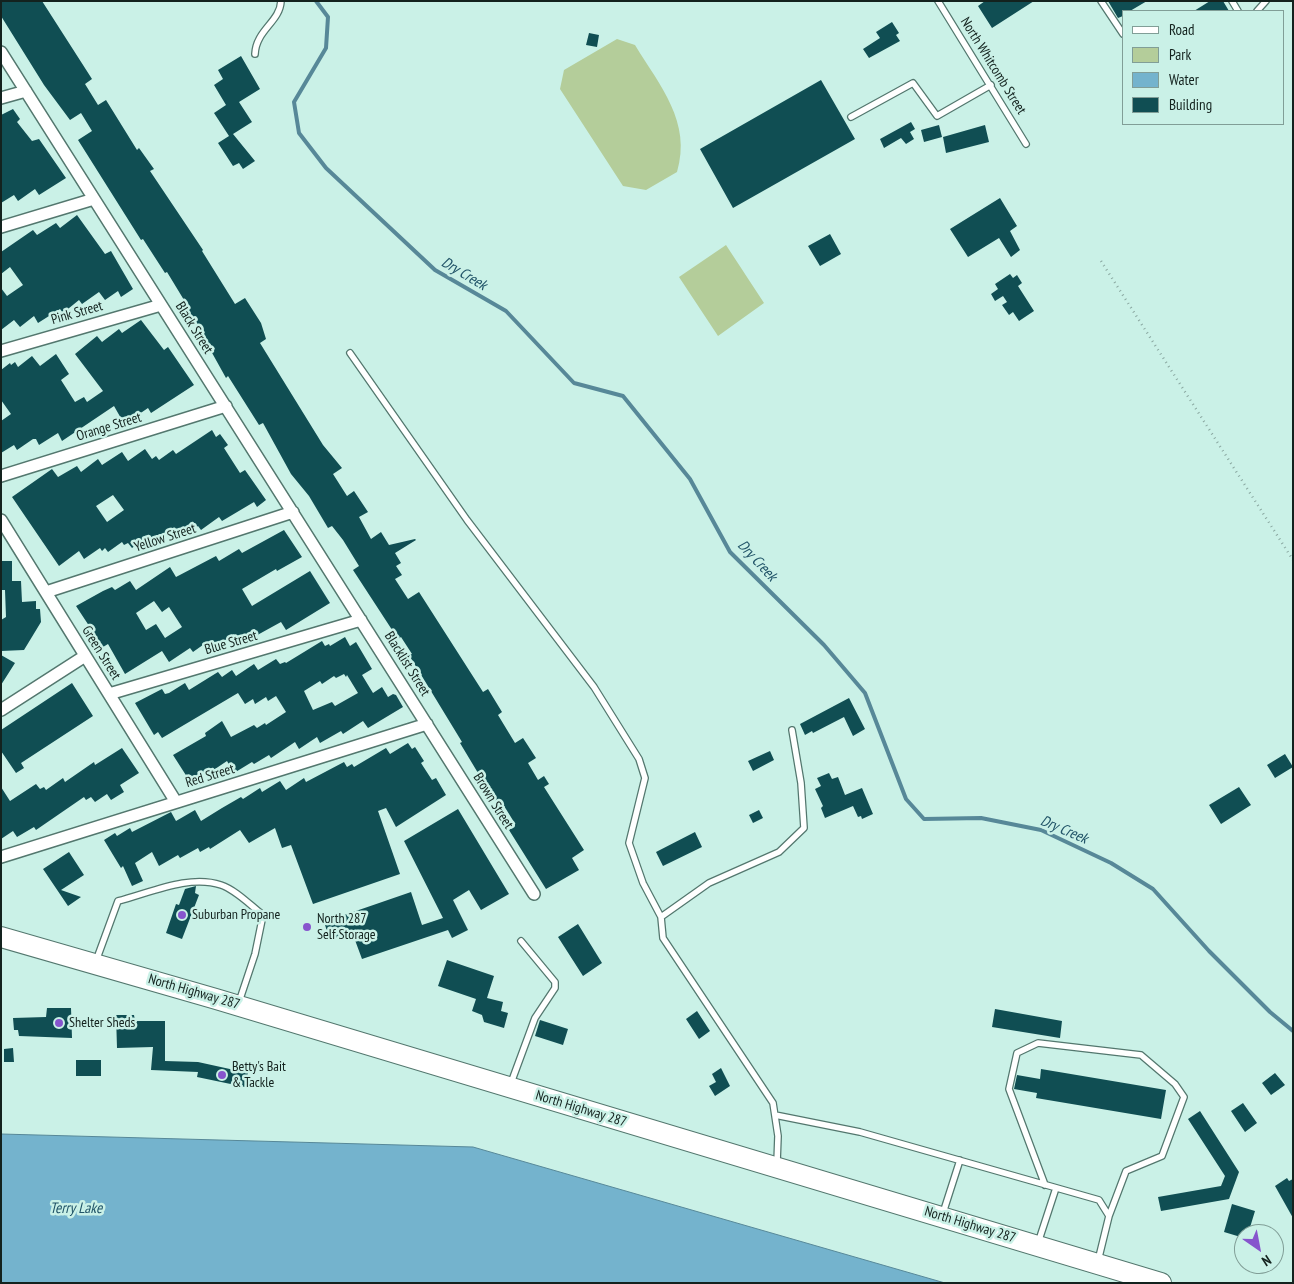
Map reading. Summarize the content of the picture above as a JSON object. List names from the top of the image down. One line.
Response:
{"streets":{"highway":["North Highway 287"],"street":["Pink Street","Black Street","Orange Street","Yellow Street","Blue Street","Green Street","Blacklist Street","Red Street","Brown Street"],"lane":["North Whitcomb Street"]},"crossings":[["Pink Street","Black Street"],["Black Street","Orange Street"],["Black Street","Yellow Street"],["Black Street","Blue Street"],["Black Street","Blacklist Street"],["Yellow Street","Green Street"],["Blue Street","Green Street"],["Blue Street","Blacklist Street"],["Green Street","Red Street"],["Blacklist Street","Red Street"],["Blacklist Street","Brown Street"],["Red Street","Brown Street"]],"water":["Dry Creek","Terry Lake"],"places":["Suburban Propane","North 287 Self Storage","Shelter Sheds","Betty's Bait & Tackle"],"legend":["Road","Park","Water","Building"],"north":"bottom right"}
